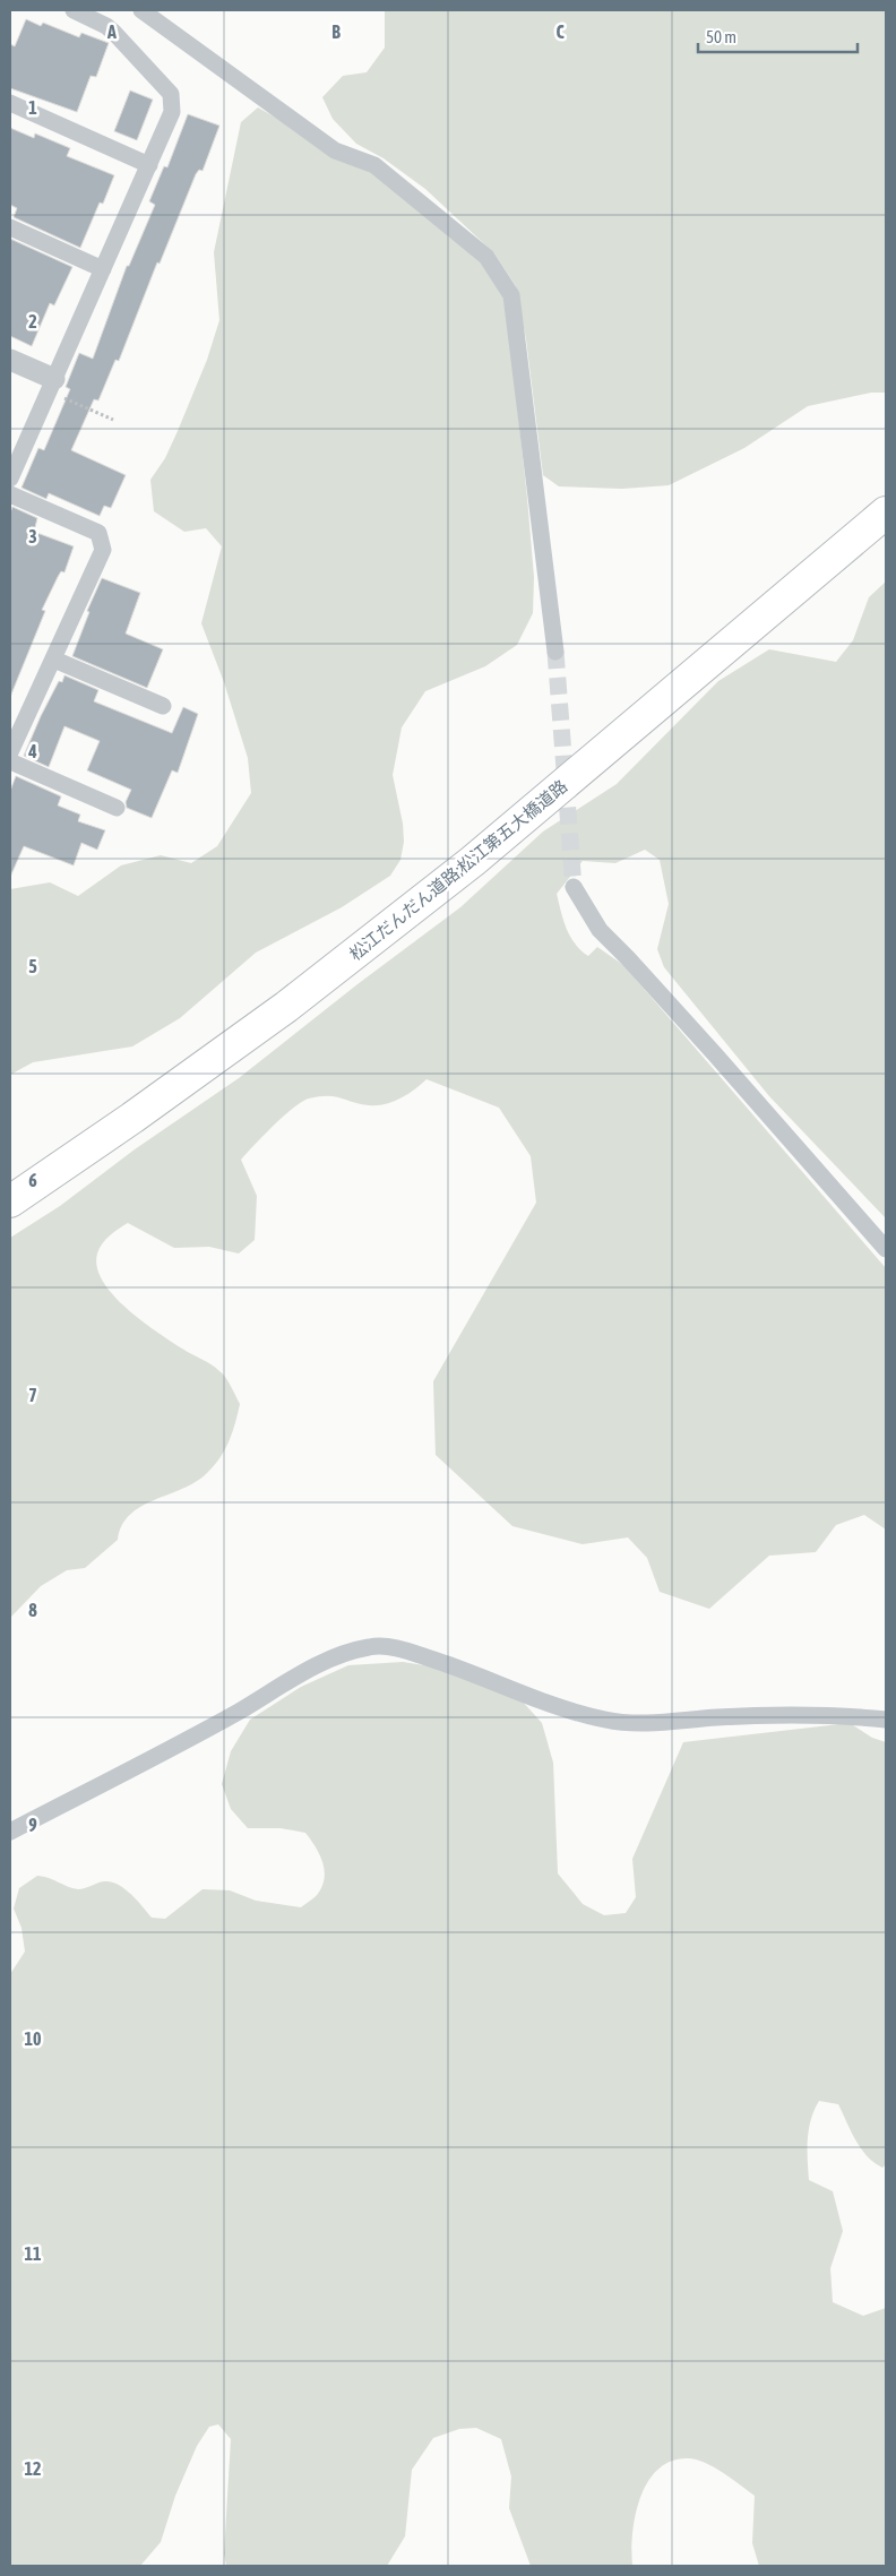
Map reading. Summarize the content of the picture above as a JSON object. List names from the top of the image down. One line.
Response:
{"streets":{"highway":["松江だんだん道路;松江第五大橋道路"]},"scale_bar":"50 m","grid":{"columns":["A","B","C"],"rows":["1","2","3","4","5","6","7","8","9","10","11","12"]}}
